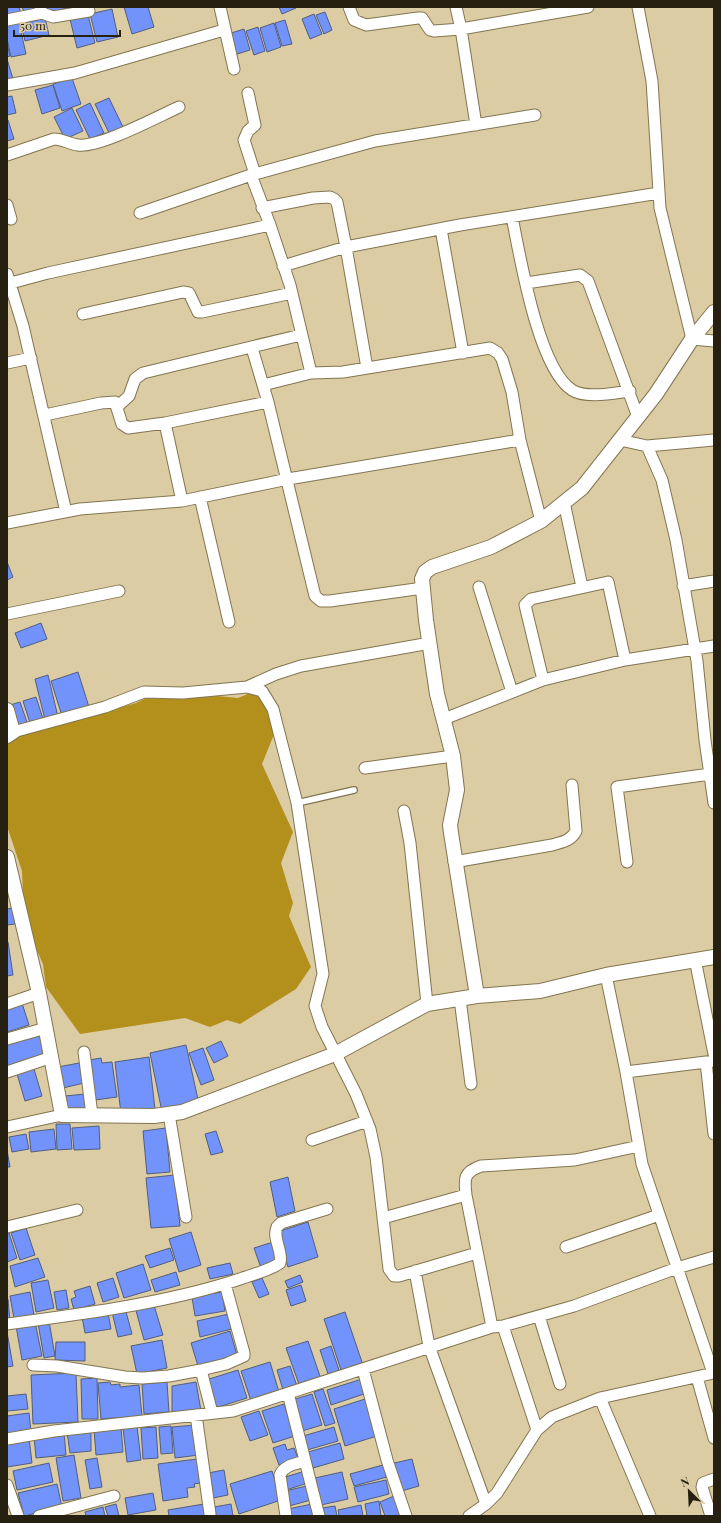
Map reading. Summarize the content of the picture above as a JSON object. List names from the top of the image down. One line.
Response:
{"scale_bar":"50 m","north":"top left"}
